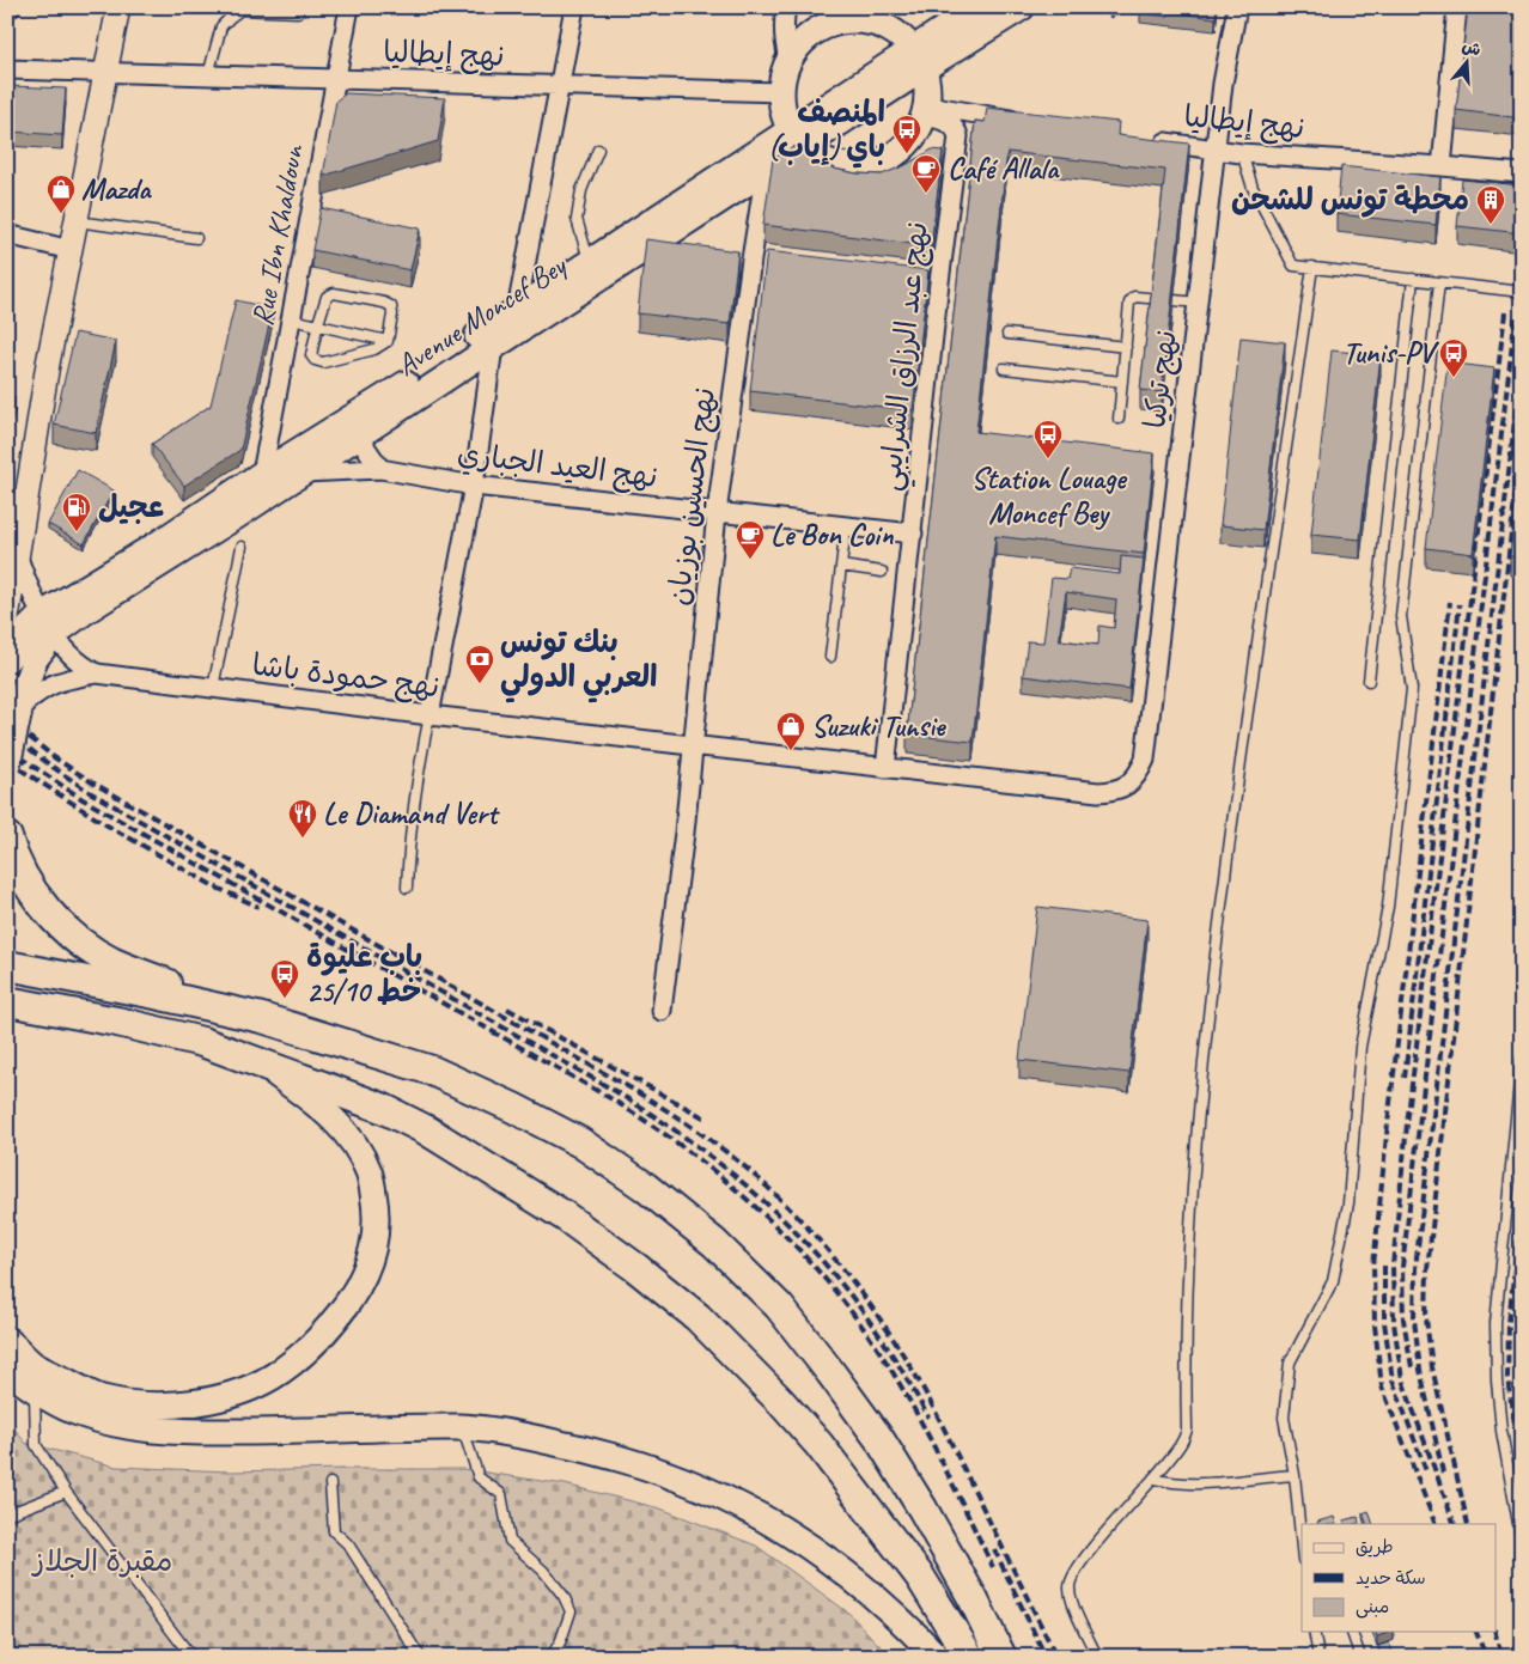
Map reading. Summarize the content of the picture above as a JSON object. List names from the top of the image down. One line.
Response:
{"streets":{"main road":["Avenue Moncef Bey"],"street":["نهج إيطاليا","Rue Ibn Khaldoun","نهج عبد الرزاق الشرايبي","نهج تركيا","نهج العيد الجباري","نهج الحسين بوزيان","نهج حمودة باشا"]},"crossings":[["نهج إيطاليا","Rue Ibn Khaldoun"],["نهج إيطاليا","نهج تركيا"],["Rue Ibn Khaldoun","Avenue Moncef Bey"],["Avenue Moncef Bey","نهج العيد الجباري"],["Avenue Moncef Bey","نهج الحسين بوزيان"],["Avenue Moncef Bey","نهج حمودة باشا"],["نهج عبد الرزاق الشرايبي","نهج العيد الجباري"],["نهج عبد الرزاق الشرايبي","نهج حمودة باشا"],["نهج تركيا","نهج حمودة باشا"],["نهج العيد الجباري","نهج الحسين بوزيان"],["نهج الحسين بوزيان","نهج حمودة باشا"]],"parks":["مقبرة الجلاز"],"places":{"bus stop":["المنصف باي (إياب)","Tunis-PV","Station Louage Moncef Bey","باب عليوة خط 25/10"],"cafe":["Café Allala","Le Bon Coin"],"shop":["Mazda","Suzuki Tunsie"],"building":["محطة تونس للشحن"],"fuel station":["عجيل"],"bank":["بنك تونس العربي الدولي"],"restaurant":["Le Diamand Vert"]},"legend":["طريق","سكة حديد","مبنى"],"north":"top"}
